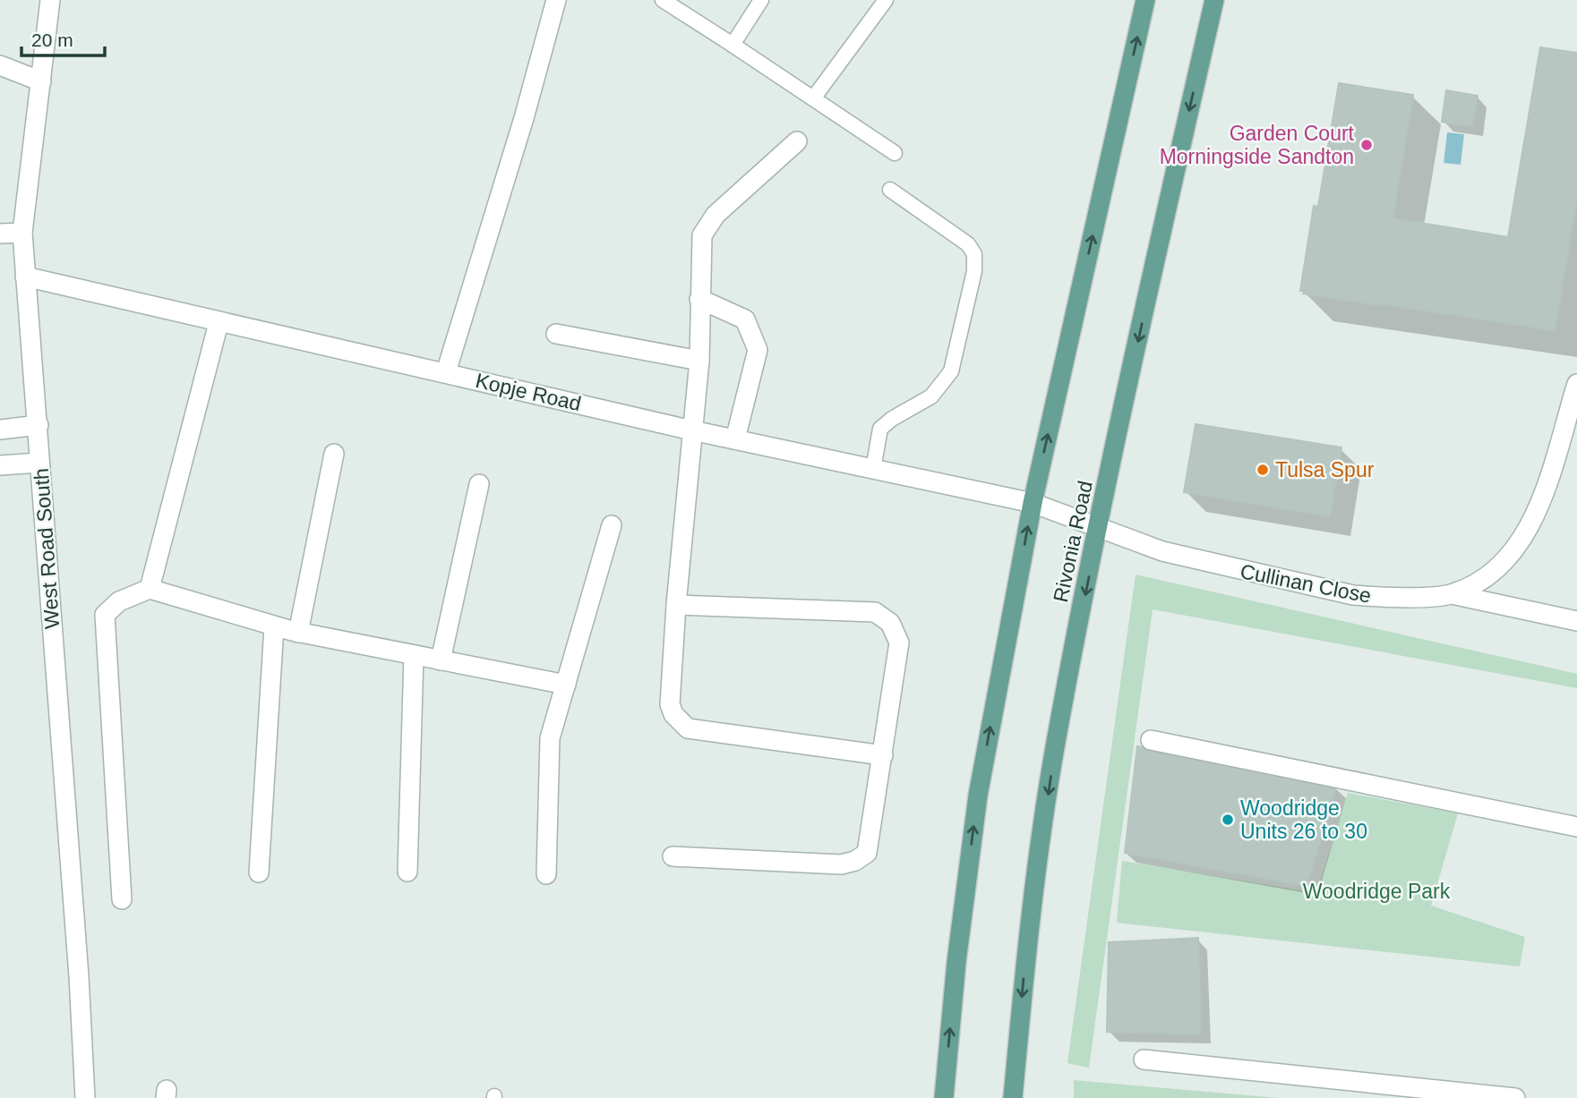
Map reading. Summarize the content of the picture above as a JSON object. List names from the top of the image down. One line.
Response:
{"streets":{"main road":["Rivonia Road"],"street":["Kopje Road","West Road South","Cullinan Close"]},"crossings":[["Kopje Road","West Road South"],["Kopje Road","Cullinan Close"],["Rivonia Road","Cullinan Close"]],"parks":["Woodridge Park"],"places":["Garden Court Morningside Sandton","Tulsa Spur","Woodridge Units 26 to 30"],"scale_bar":"20 m"}
